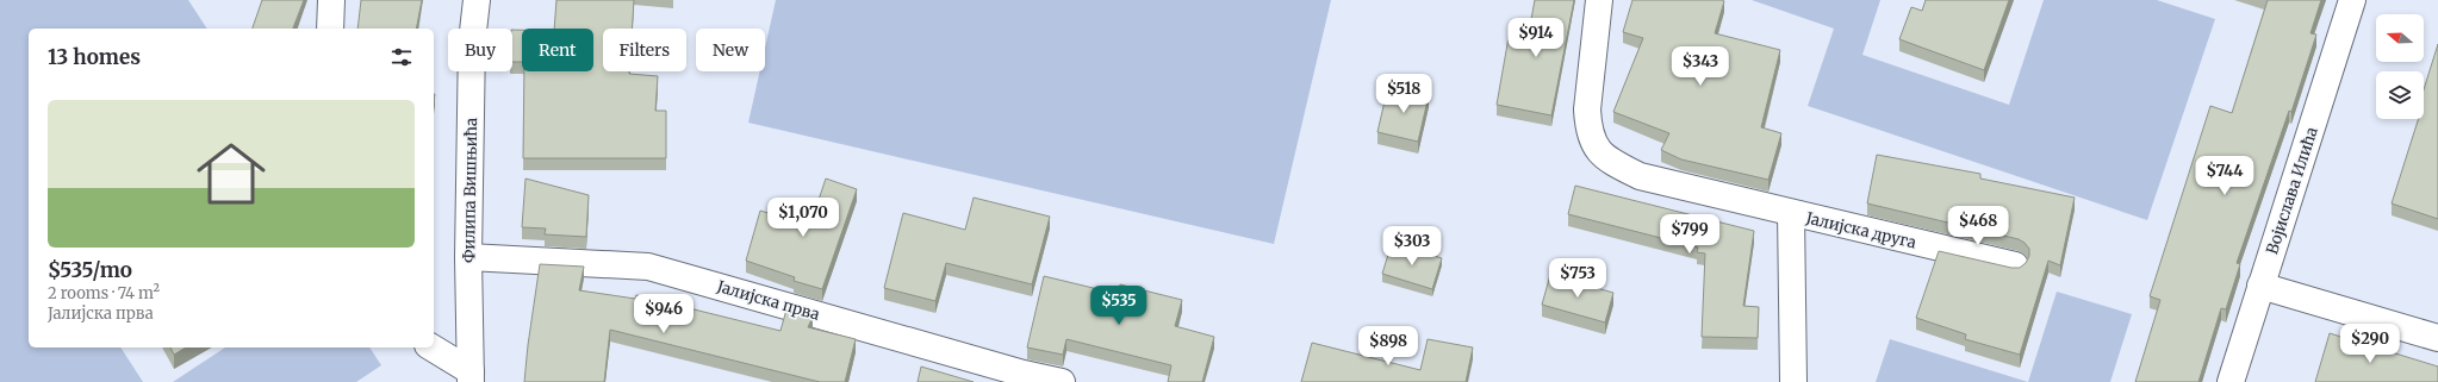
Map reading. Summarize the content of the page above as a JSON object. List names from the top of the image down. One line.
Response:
{"streets":{"street":["Филипа Вишњића","Војислава Илића","Јалијска друга","Јалијска прва"]},"crossings":[["Филипа Вишњића","Јалијска прва"]],"north":"left","page":{"price":["$914","$343","$518","$744","$1,070","$468","$799","$303","$753","$535","$946","$290","$898"],"chip":["Buy","Rent","Filters","New"],"heading":"13 homes","list":[{"name":"$535/mo","note":"2 rooms · 74 m² · Јалијска прва"}]}}
